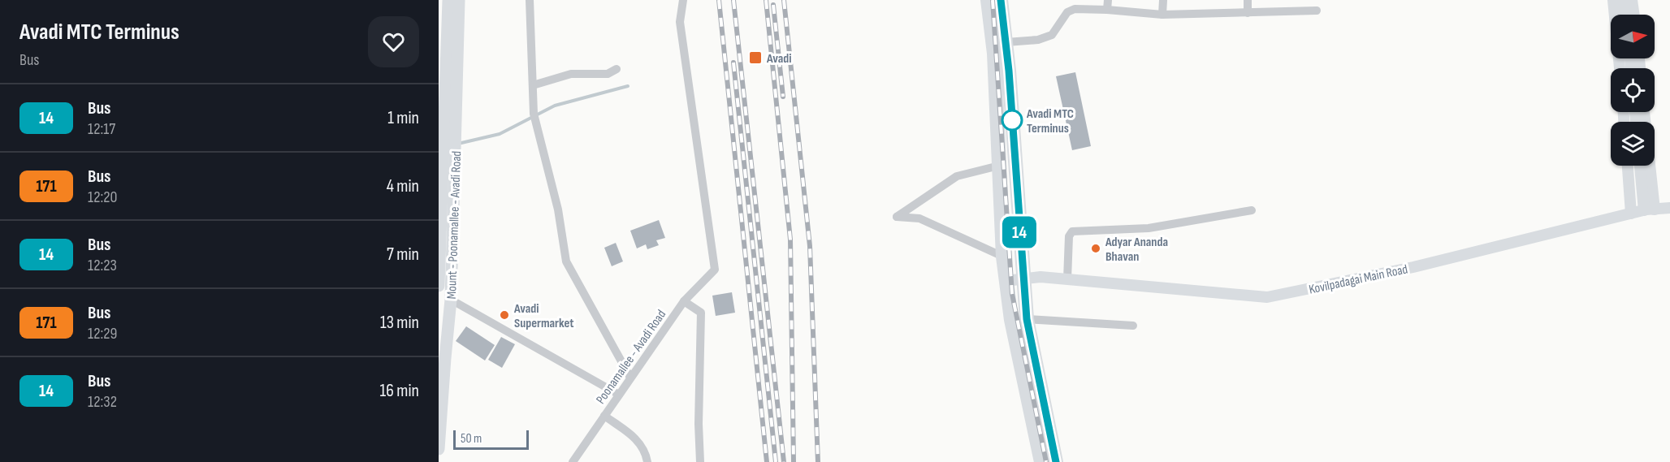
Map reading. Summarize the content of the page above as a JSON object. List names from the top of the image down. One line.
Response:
{"streets":{"main road":["Mount - Poonamallee - Avadi Road","Kovilpadagai Main Road"],"street":["Poonamallee - Avadi Road"]},"places":{"transit":["Avadi"],"other":["Avadi MTC Terminus","Adyar Ananda Bhavan","Avadi Supermarket"]},"lines":["bus line 14"],"scale_bar":"50 m","north":"right","page":{"heading":["Avadi MTC Terminus","Bus"],"on_map":"14","list":[{"mark":"14","name":"Bus","note":"12:17","value":"1 min"},{"mark":"171","name":"Bus","note":"12:20","value":"4 min"},{"mark":"14","name":"Bus","note":"12:23","value":"7 min"},{"mark":"171","name":"Bus","note":"12:29","value":"13 min"},{"mark":"14","name":"Bus","note":"12:32","value":"16 min"}],"scale":"50 m"}}
